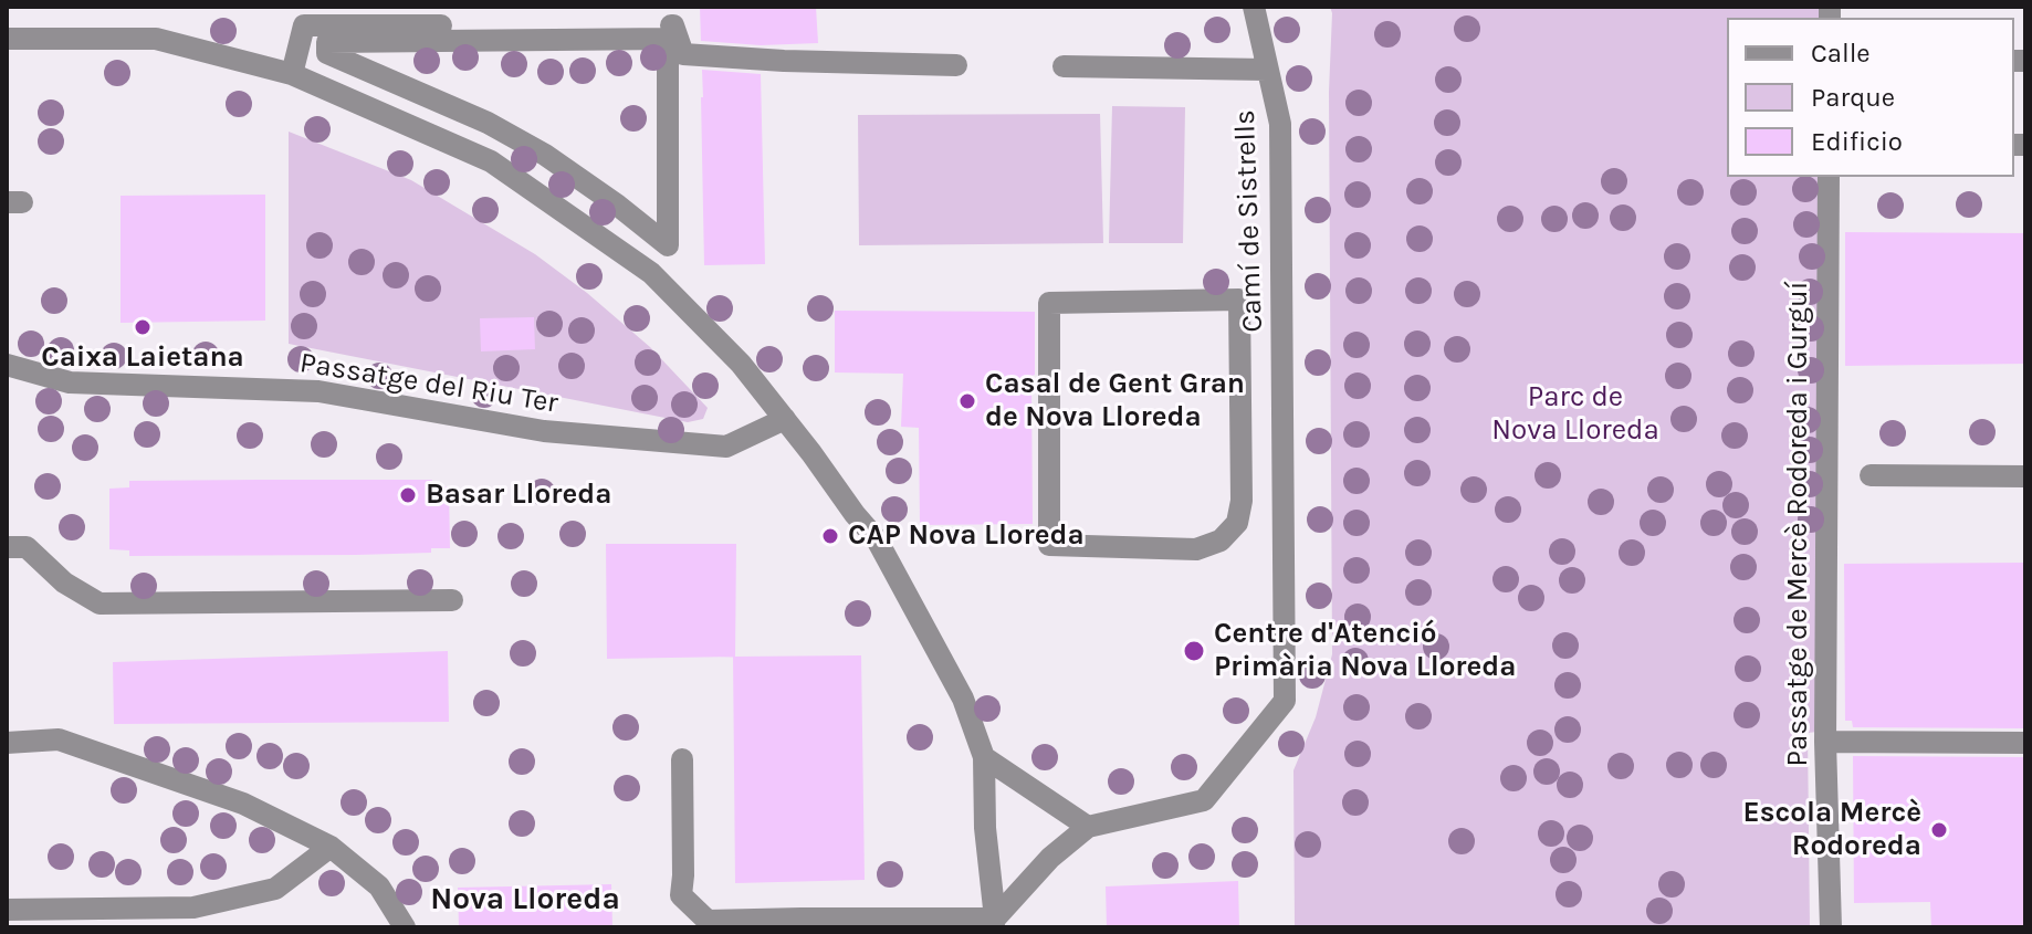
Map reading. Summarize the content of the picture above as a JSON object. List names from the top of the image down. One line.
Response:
{"streets":{"street":["Camí de Sistrells","Passatge del Riu Ter","Passatge de Mercè Rodoreda i Gurguí"]},"districts":["Nova Lloreda"],"parks":["Parc de Nova Lloreda"],"places":["Caixa Laietana","Casal de Gent Gran de Nova Lloreda","Basar Lloreda","CAP Nova Lloreda","Centre d'Atenció Primària Nova Lloreda","Escola Mercè Rodoreda"],"legend":["Calle","Parque","Edificio"]}
